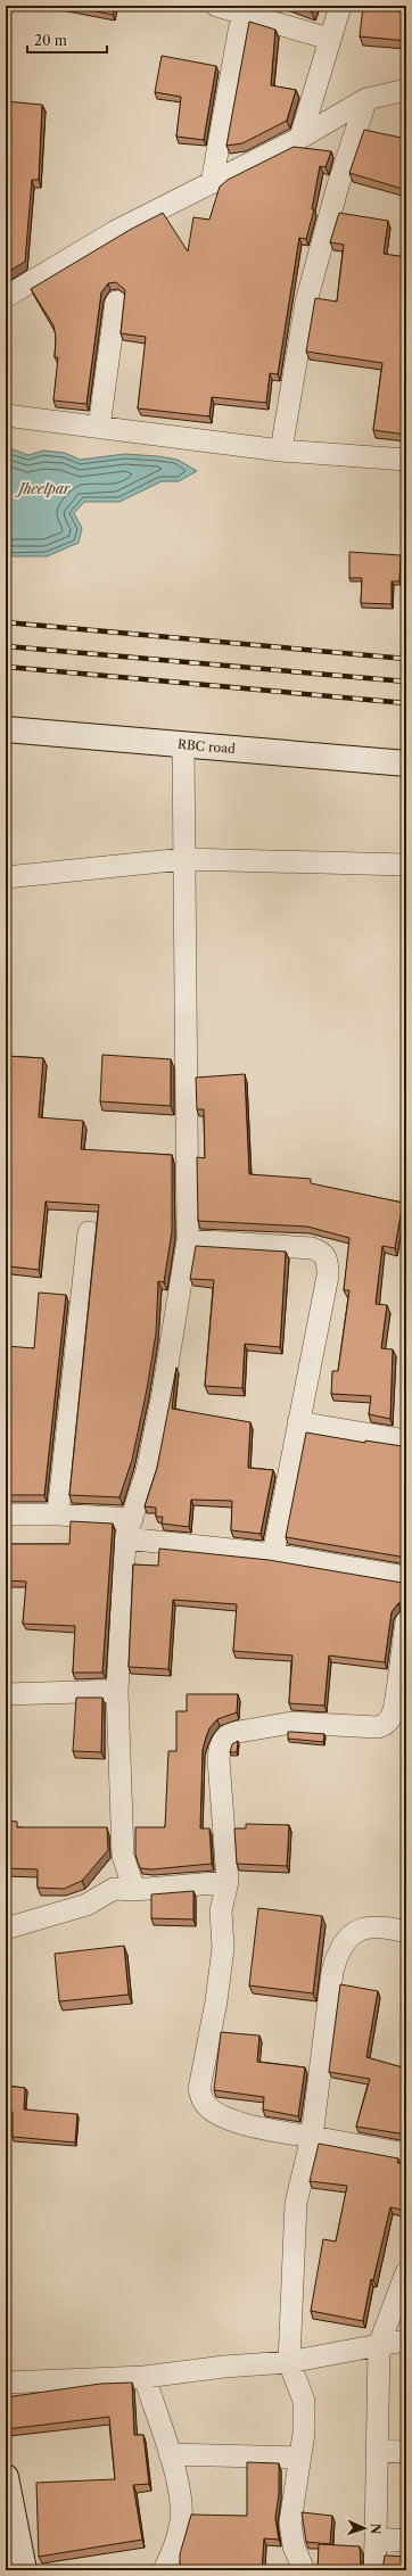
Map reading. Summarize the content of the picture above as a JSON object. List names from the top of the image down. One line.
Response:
{"streets":{"street":["RBC road"]},"water":["Jheelpar"],"scale_bar":"20 m","north":"right"}
